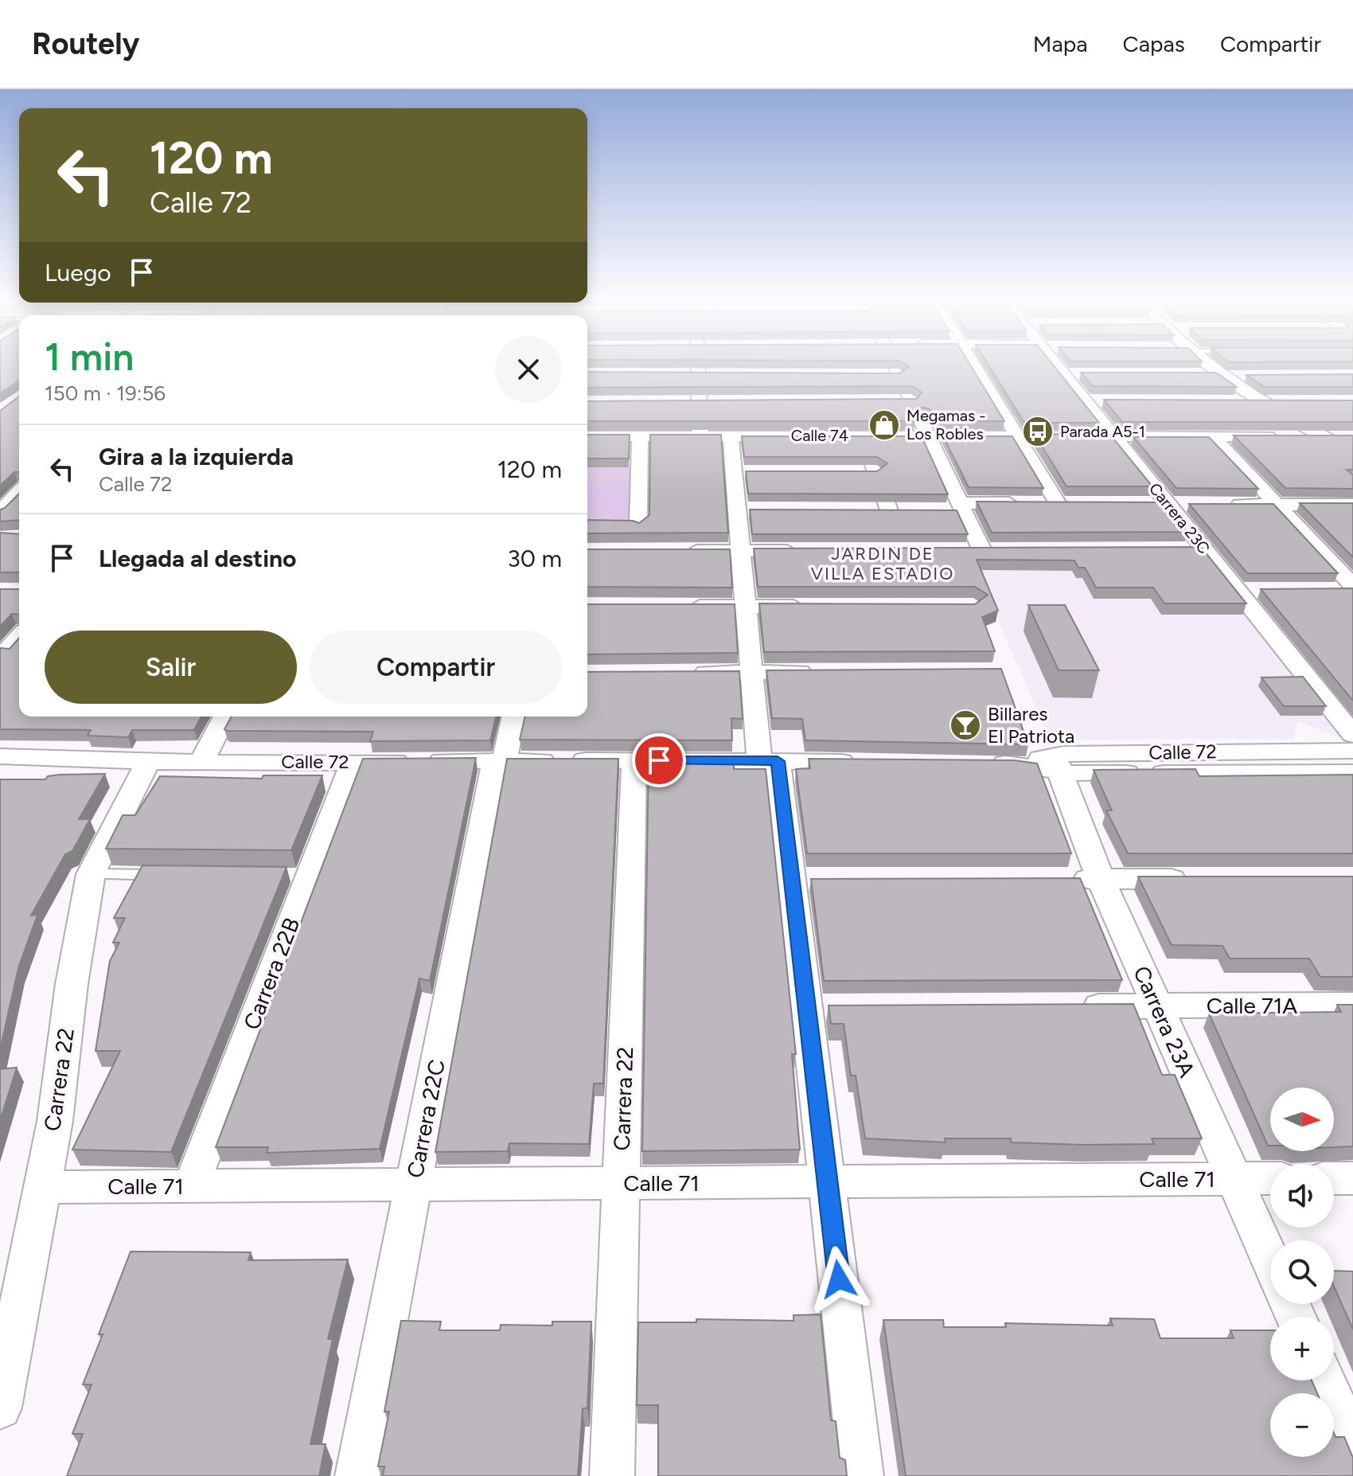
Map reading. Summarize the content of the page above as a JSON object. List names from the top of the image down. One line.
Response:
{"streets":{"street":["Calle 74","Carrera 23C","Calle 72","Carrera 22B","Calle 71A","Carrera 23A","Carrera 22","Carrera 22C","Calle 71"]},"crossings":[["Calle 74","Carrera 23C"],["Calle 72","Carrera 22B"],["Calle 72","Carrera 23A"],["Calle 72","Carrera 22"],["Calle 72","Carrera 22C"],["Carrera 22B","Calle 71"],["Calle 71A","Carrera 23A"],["Carrera 23A","Calle 71"],["Carrera 22","Calle 71"],["Carrera 22C","Calle 71"]],"districts":["JARDIN DE VILLA ESTADIO"],"places":{"shop":["Megamas - Los Robles"],"bus stop":["Parada A5-1"],"bar":["Billares El Patriota"]},"north":"right","page":{"header":"Routely","nav":["Mapa","Capas","Compartir"],"turn":["120 m","Calle 72"],"then":"Luego","heading":["1 min","150 m · 19:56"],"list":[{"name":"Gira a la izquierda","note":"Calle 72","value":"120 m"},{"name":"Llegada al destino","value":"30 m"}],"buttons":["Salir","Compartir"],"map_buttons":["+","−"]}}
